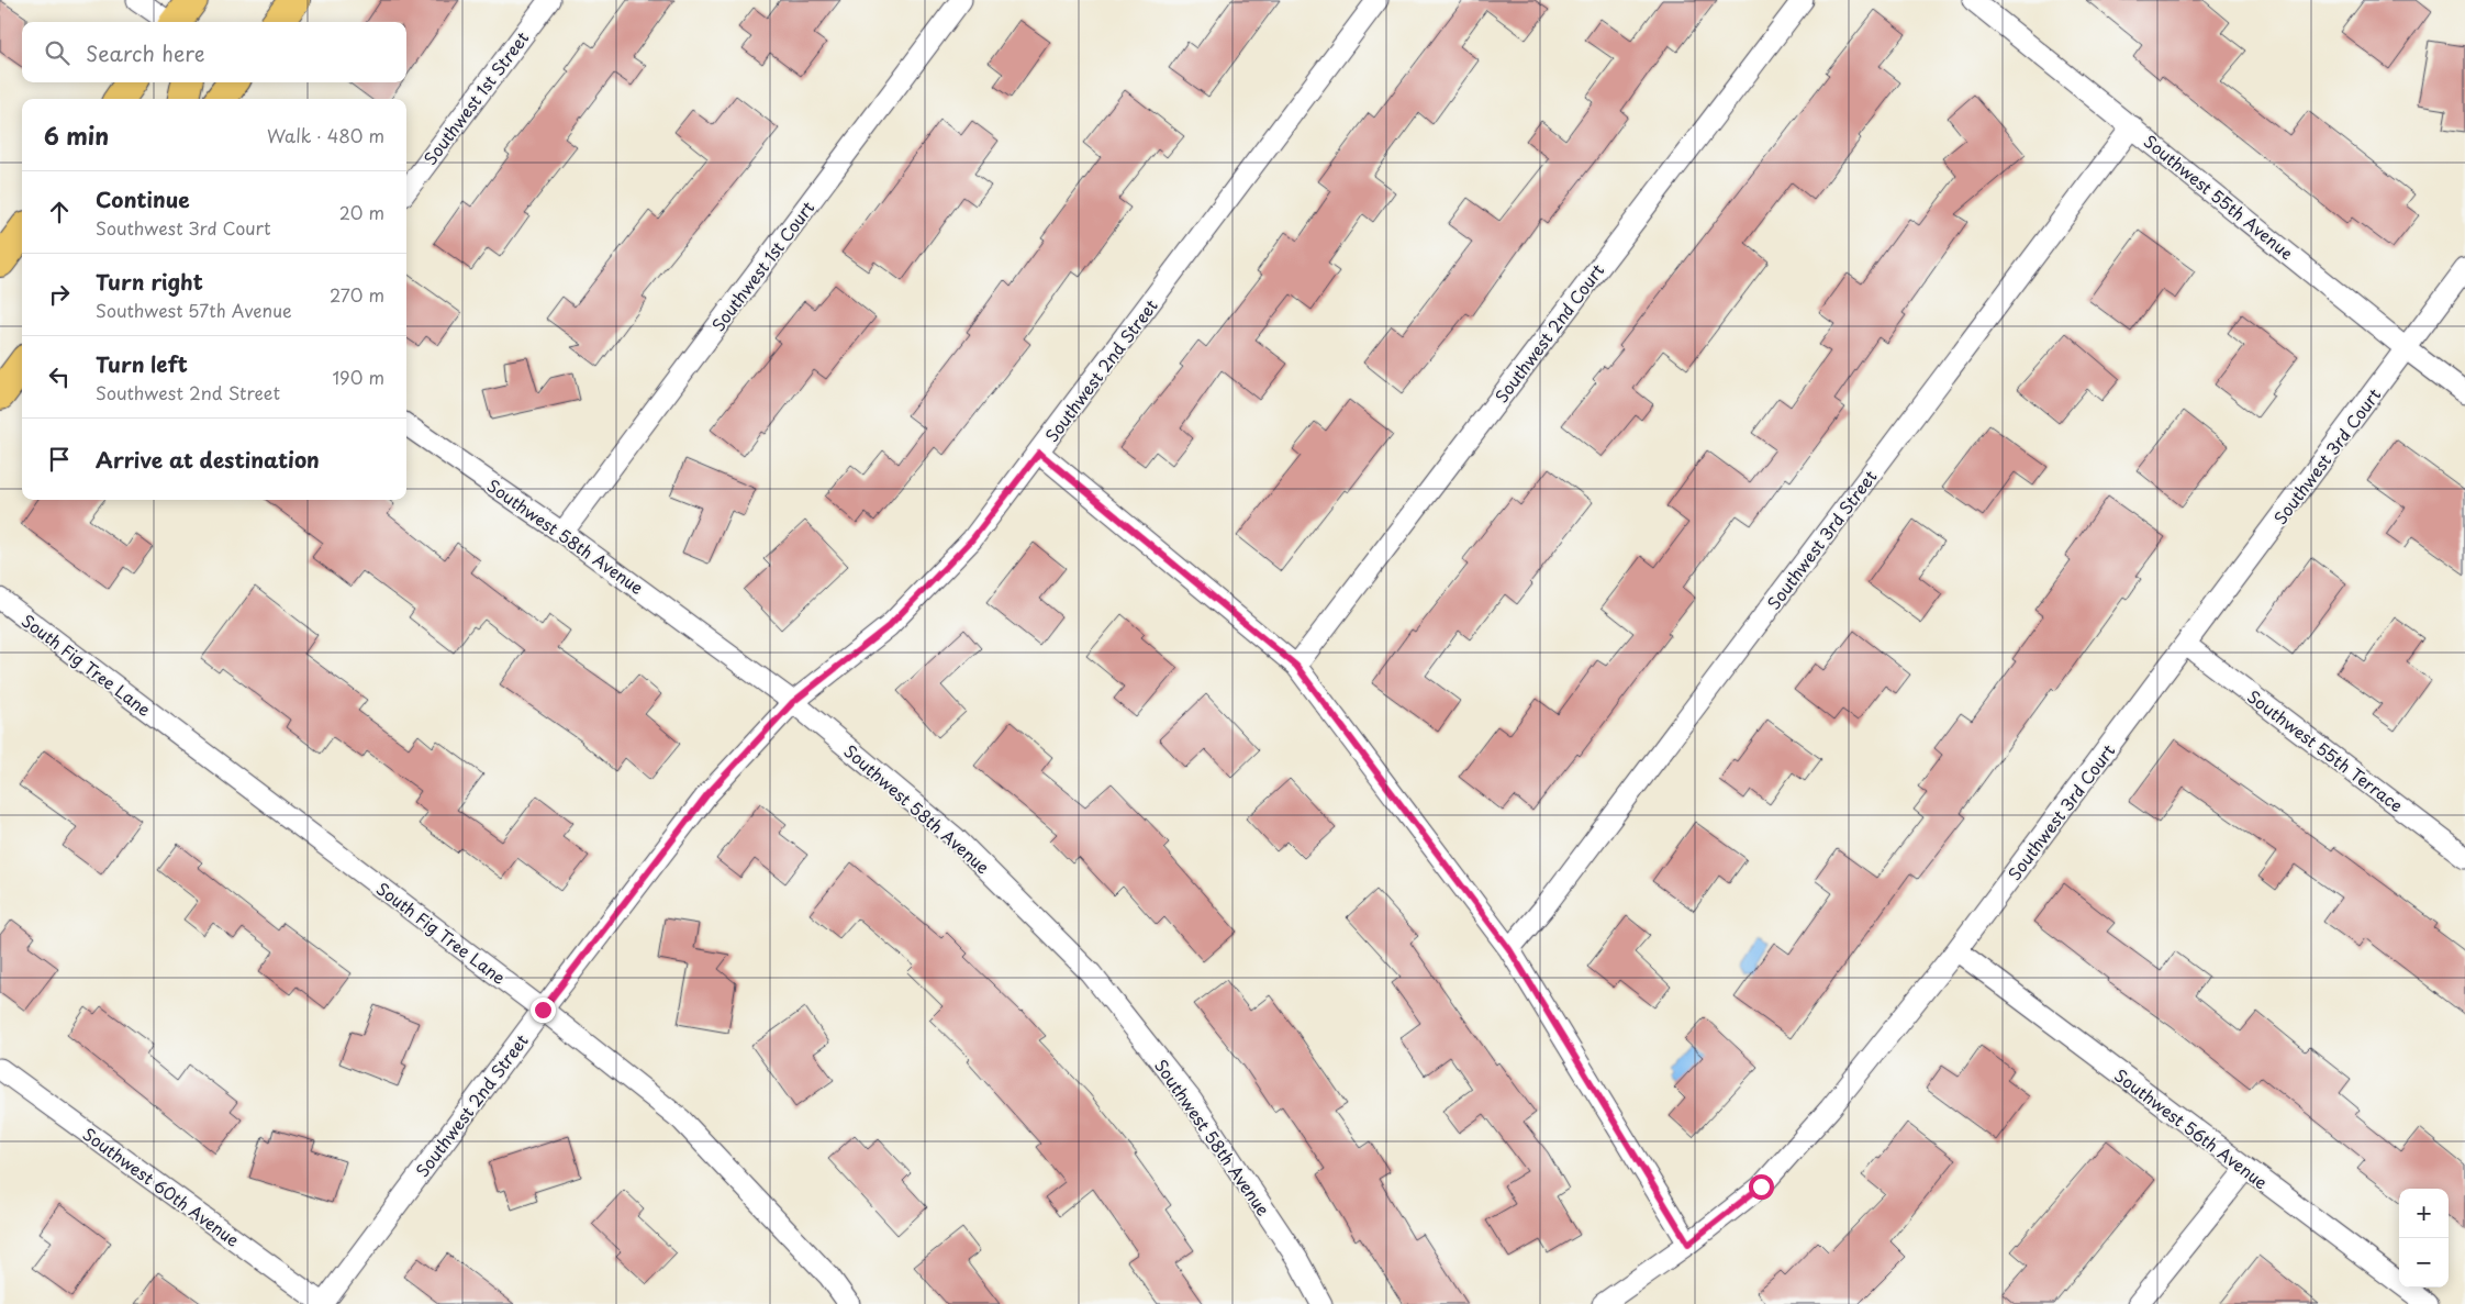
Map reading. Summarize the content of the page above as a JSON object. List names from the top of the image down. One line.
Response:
{"streets":{"street":["Southwest 1st Street","Southwest 55th Avenue","Southwest 1st Court","Southwest 2nd Court","Southwest 2nd Street","Southwest 3rd Court","Southwest 58th Avenue","Southwest 3rd Street","South Fig Tree Lane","Southwest 55th Terrace","Southwest 56th Avenue","Southwest 60th Avenue"]},"crossings":[["Southwest 55th Avenue","Southwest 3rd Court"],["Southwest 55th Avenue","Southwest 3rd Street"],["Southwest 1st Court","Southwest 58th Avenue"],["Southwest 2nd Street","Southwest 58th Avenue"],["Southwest 2nd Street","South Fig Tree Lane"],["Southwest 2nd Street","Southwest 60th Avenue"],["Southwest 3rd Court","Southwest 55th Terrace"],["Southwest 3rd Court","Southwest 56th Avenue"]],"page":{"search":"Search here","heading":["6 min","Walk · 480 m"],"list":[["Continue","Southwest 3rd Court","20 m"],["Turn right","Southwest 57th Avenue","270 m"],["Turn left","Southwest 2nd Street","190 m"],"Arrive at destination"],"map_buttons":["+","−"]}}
